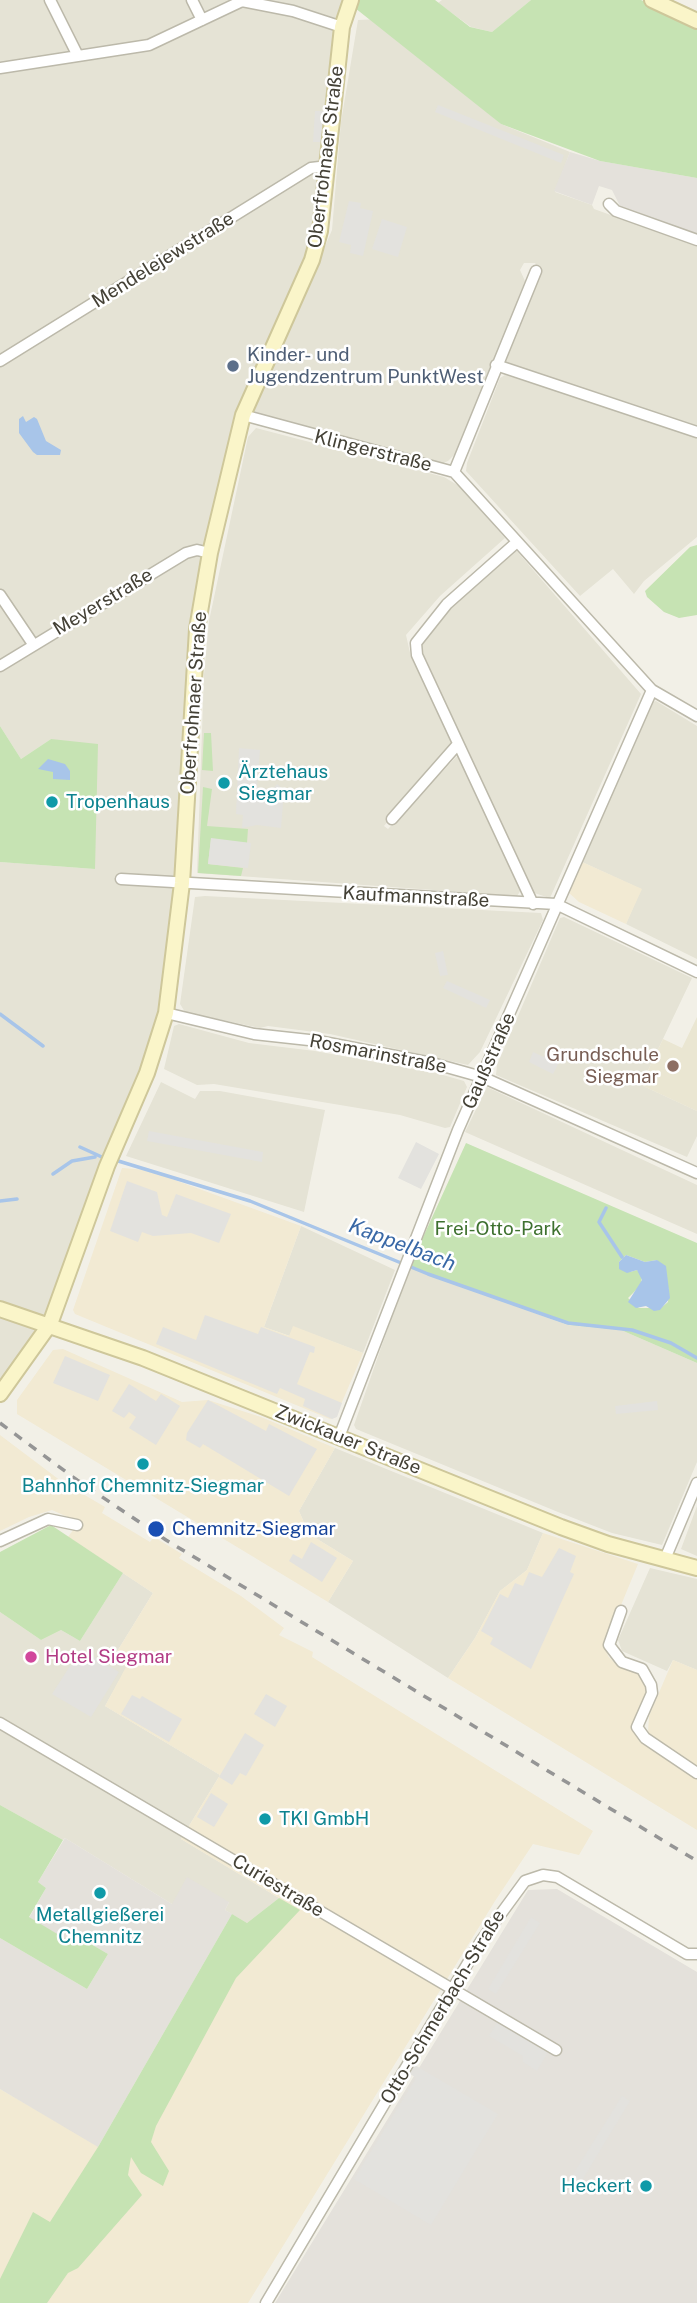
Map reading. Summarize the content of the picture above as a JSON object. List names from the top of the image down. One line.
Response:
{"streets":{"main road":["Oberfrohnaer Straße","Zwickauer Straße"],"street":["Mendelejewstraße","Klingerstraße","Meyerstraße","Kaufmannstraße","Rosmarinstraße","Gaußstraße","Curiestraße","Otto-Schmerbach-Straße"]},"crossings":[["Oberfrohnaer Straße","Mendelejewstraße"],["Oberfrohnaer Straße","Klingerstraße"],["Oberfrohnaer Straße","Meyerstraße"],["Oberfrohnaer Straße","Kaufmannstraße"],["Oberfrohnaer Straße","Rosmarinstraße"],["Oberfrohnaer Straße","Zwickauer Straße"],["Klingerstraße","Gaußstraße"],["Kaufmannstraße","Gaußstraße"],["Rosmarinstraße","Gaußstraße"],["Gaußstraße","Zwickauer Straße"],["Curiestraße","Otto-Schmerbach-Straße"]],"water":["Kappelbach"],"parks":["Frei-Otto-Park"],"places":["Kinder- und Jugendzentrum PunktWest","Ärztehaus Siegmar","Tropenhaus","Grundschule Siegmar","Bahnhof Chemnitz-Siegmar","Chemnitz-Siegmar","Hotel Siegmar","TKI GmbH","Metallgießerei Chemnitz","Heckert"]}
